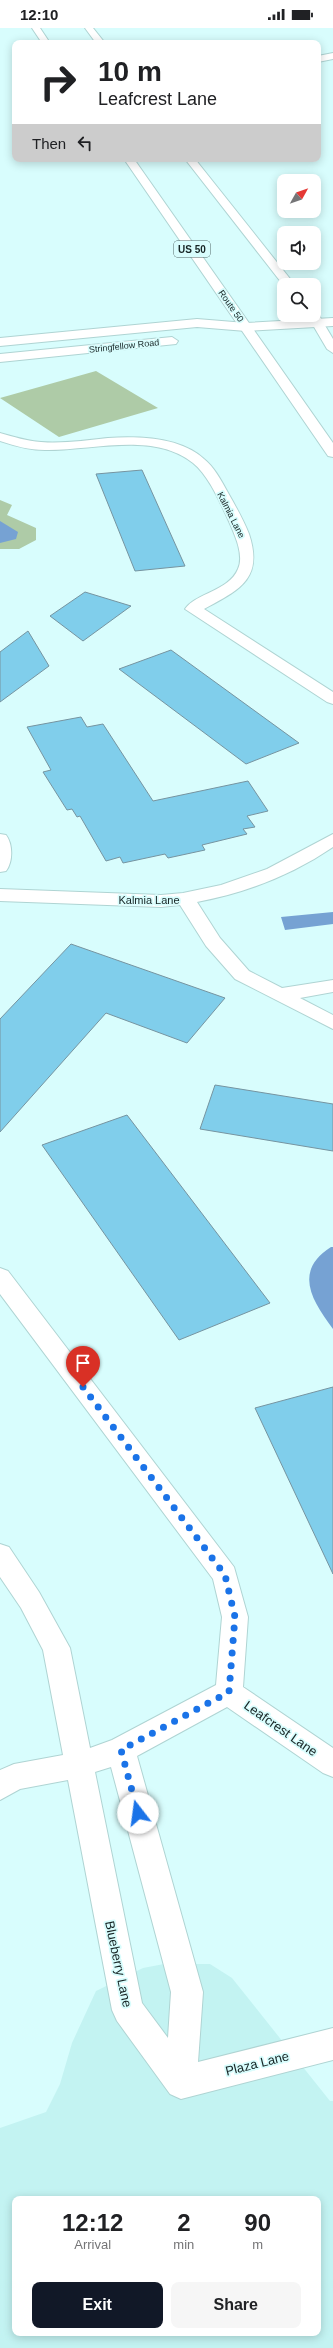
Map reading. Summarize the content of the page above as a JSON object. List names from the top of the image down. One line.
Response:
{"streets":{"main road":["US 50","Route 50","Stringfellow Road","Kalmia Lane","Leafcrest Lane","Blueberry Lane","Plaza Lane"]},"crossings":[["Route 50","Stringfellow Road"],["Blueberry Lane","Plaza Lane"]],"north":"top right","page":{"status":"12:10","turn":["10 m","Leafcrest Lane"],"then":"Then","eta":["12:12","Arrival","2","min","90","m"],"buttons":["Exit","Share"]}}
